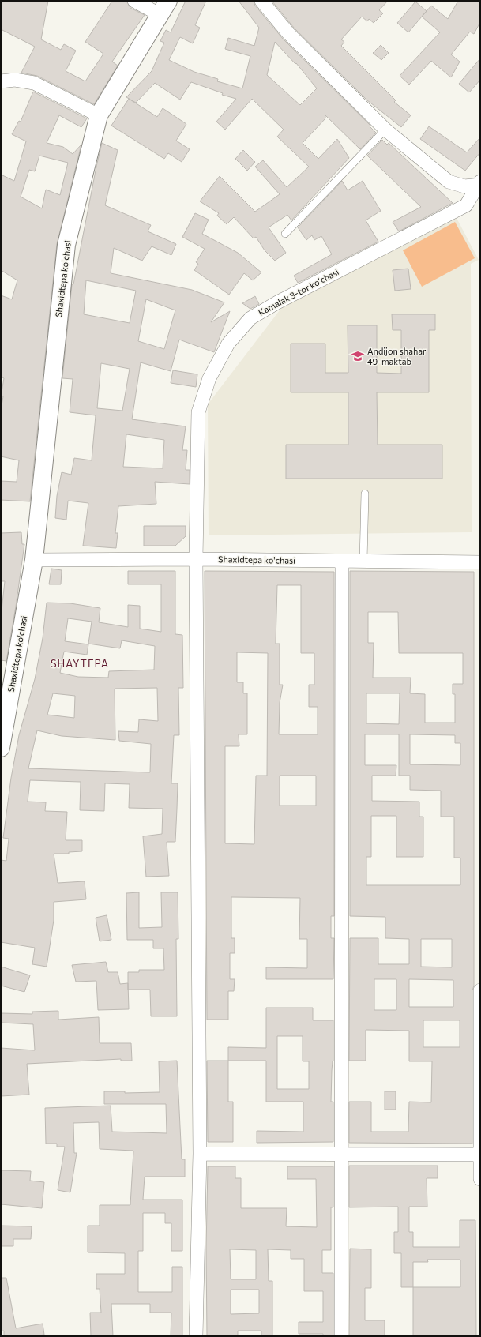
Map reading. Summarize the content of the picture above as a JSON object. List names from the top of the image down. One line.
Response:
{"streets":{"street":["Shaxidtepa ko'chasi","Kamalak 3-tor koʻchasi"]},"crossings":[["Shaxidtepa ko'chasi","Kamalak 3-tor koʻchasi"]],"districts":["SHAYTEPA"],"places":{"school or university":["Andijon shahar 49-maktab"]}}
